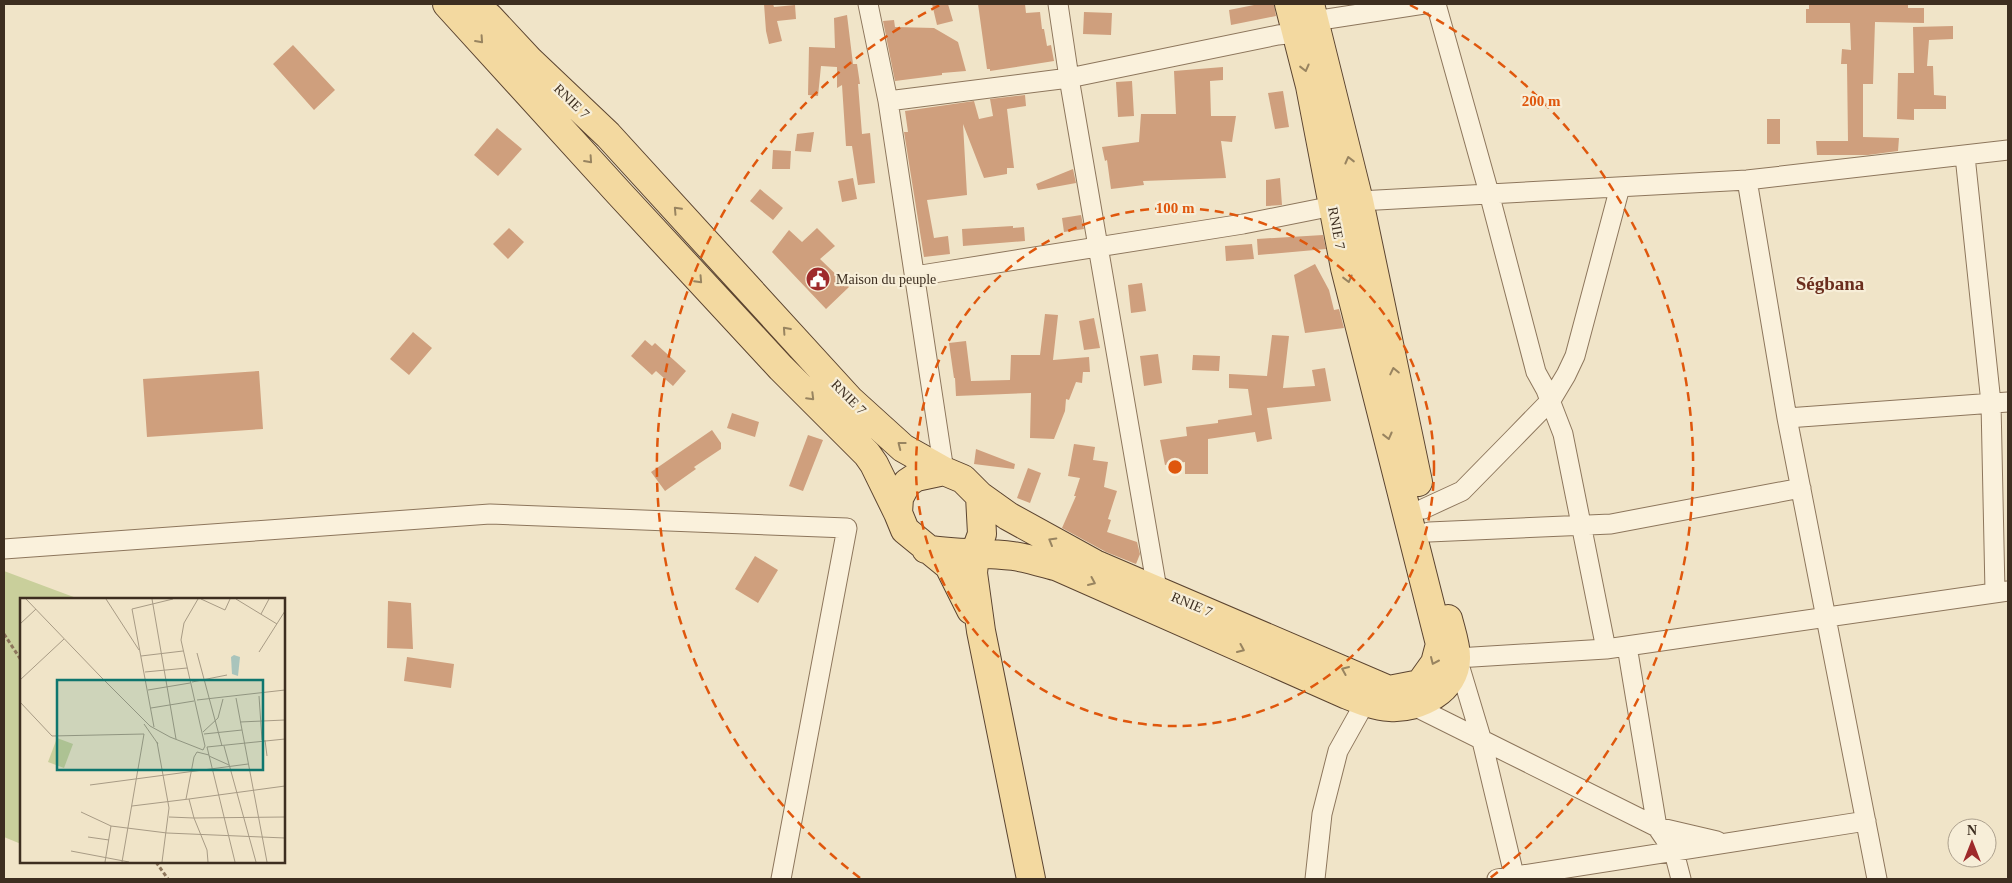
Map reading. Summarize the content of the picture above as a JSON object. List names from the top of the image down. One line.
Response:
{"streets":{"main road":["RNIE 7"]},"districts":["Ségbana"],"places":{"public building":["Maison du peuple"]},"north":"top","rings":["200 m","100 m"]}
